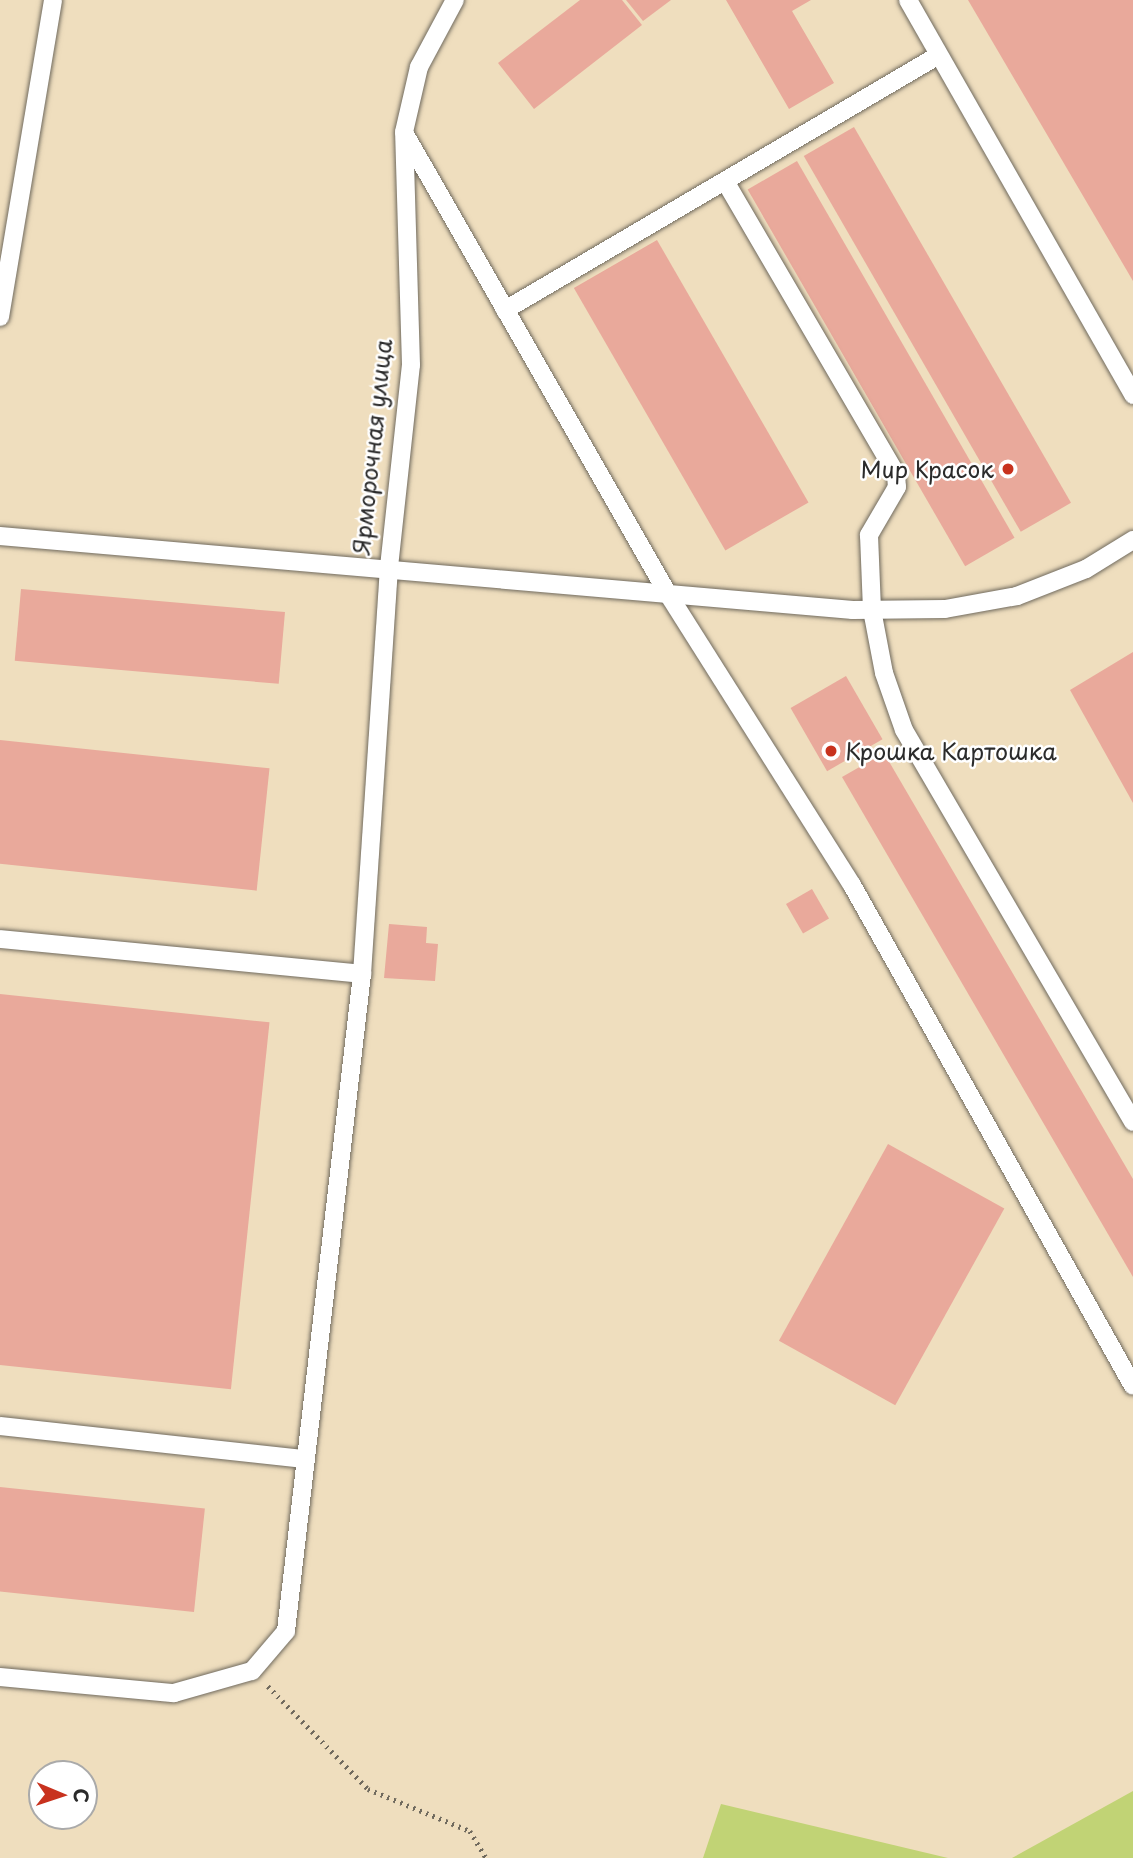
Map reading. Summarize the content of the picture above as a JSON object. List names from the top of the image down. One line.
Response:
{"streets":{"lane":["Ярморочная улица"]},"places":["Мир Красок","Крошка Картошка"],"north":"right"}
